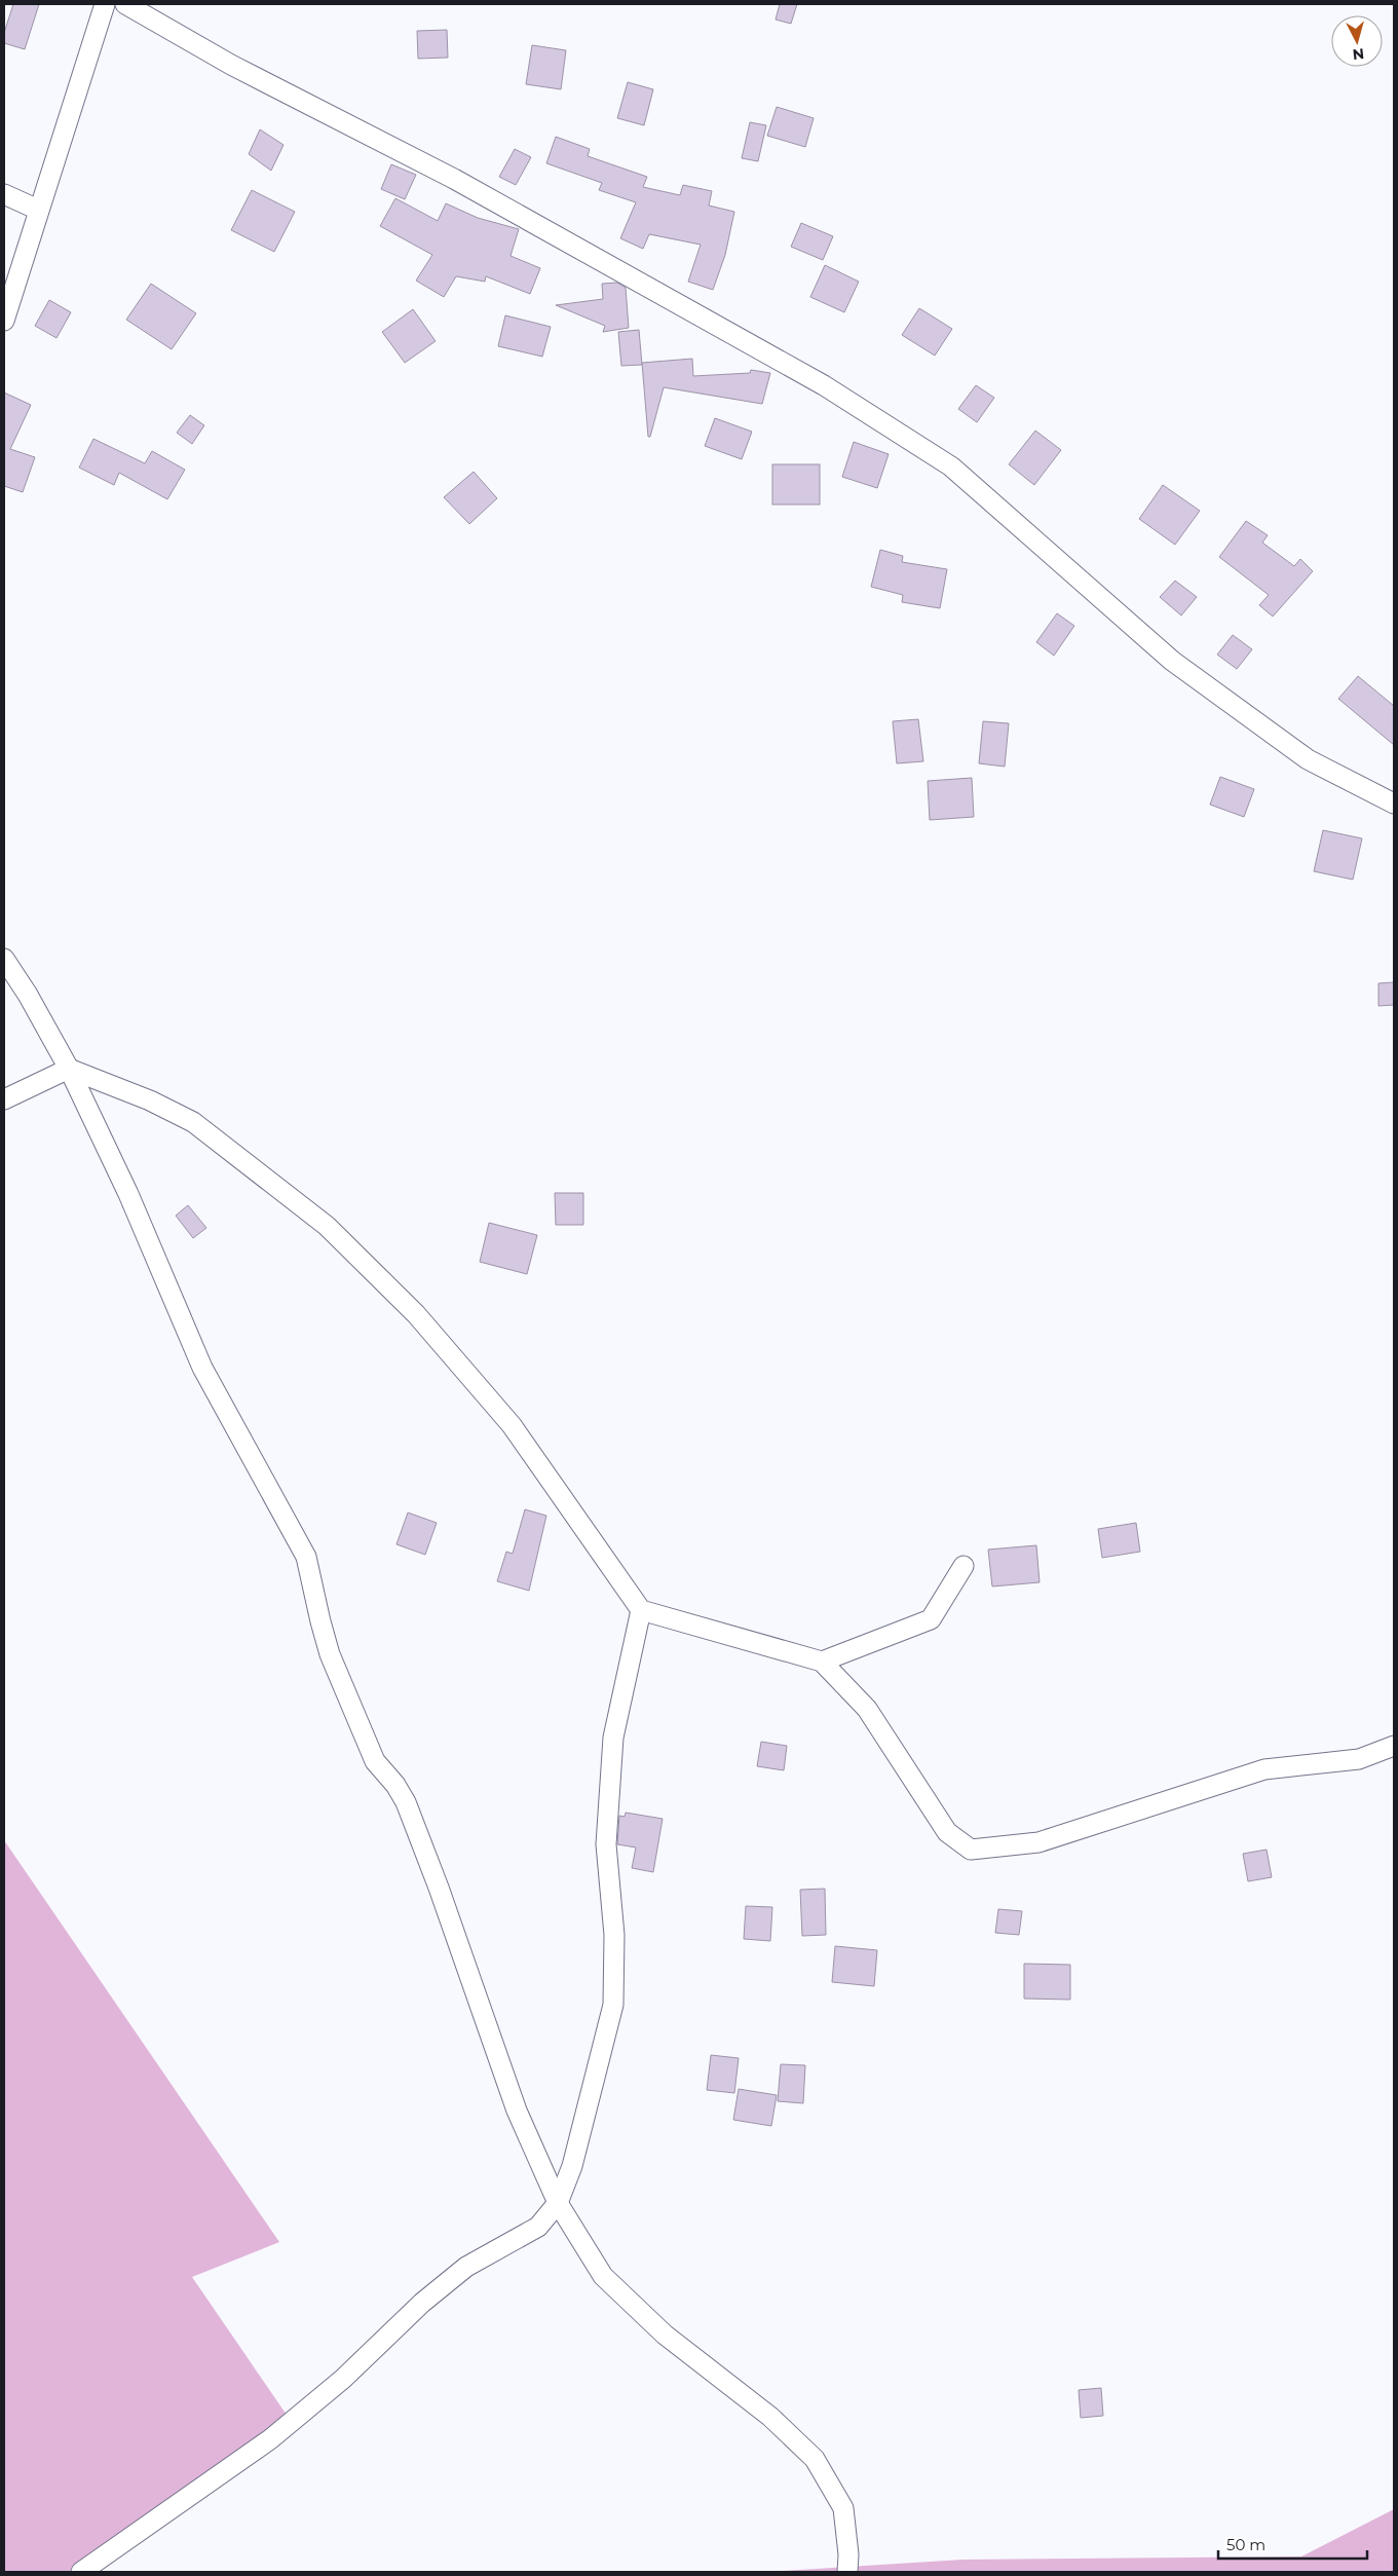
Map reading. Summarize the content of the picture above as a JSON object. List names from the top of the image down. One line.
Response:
{"scale_bar":"50 m","north":"bottom"}
